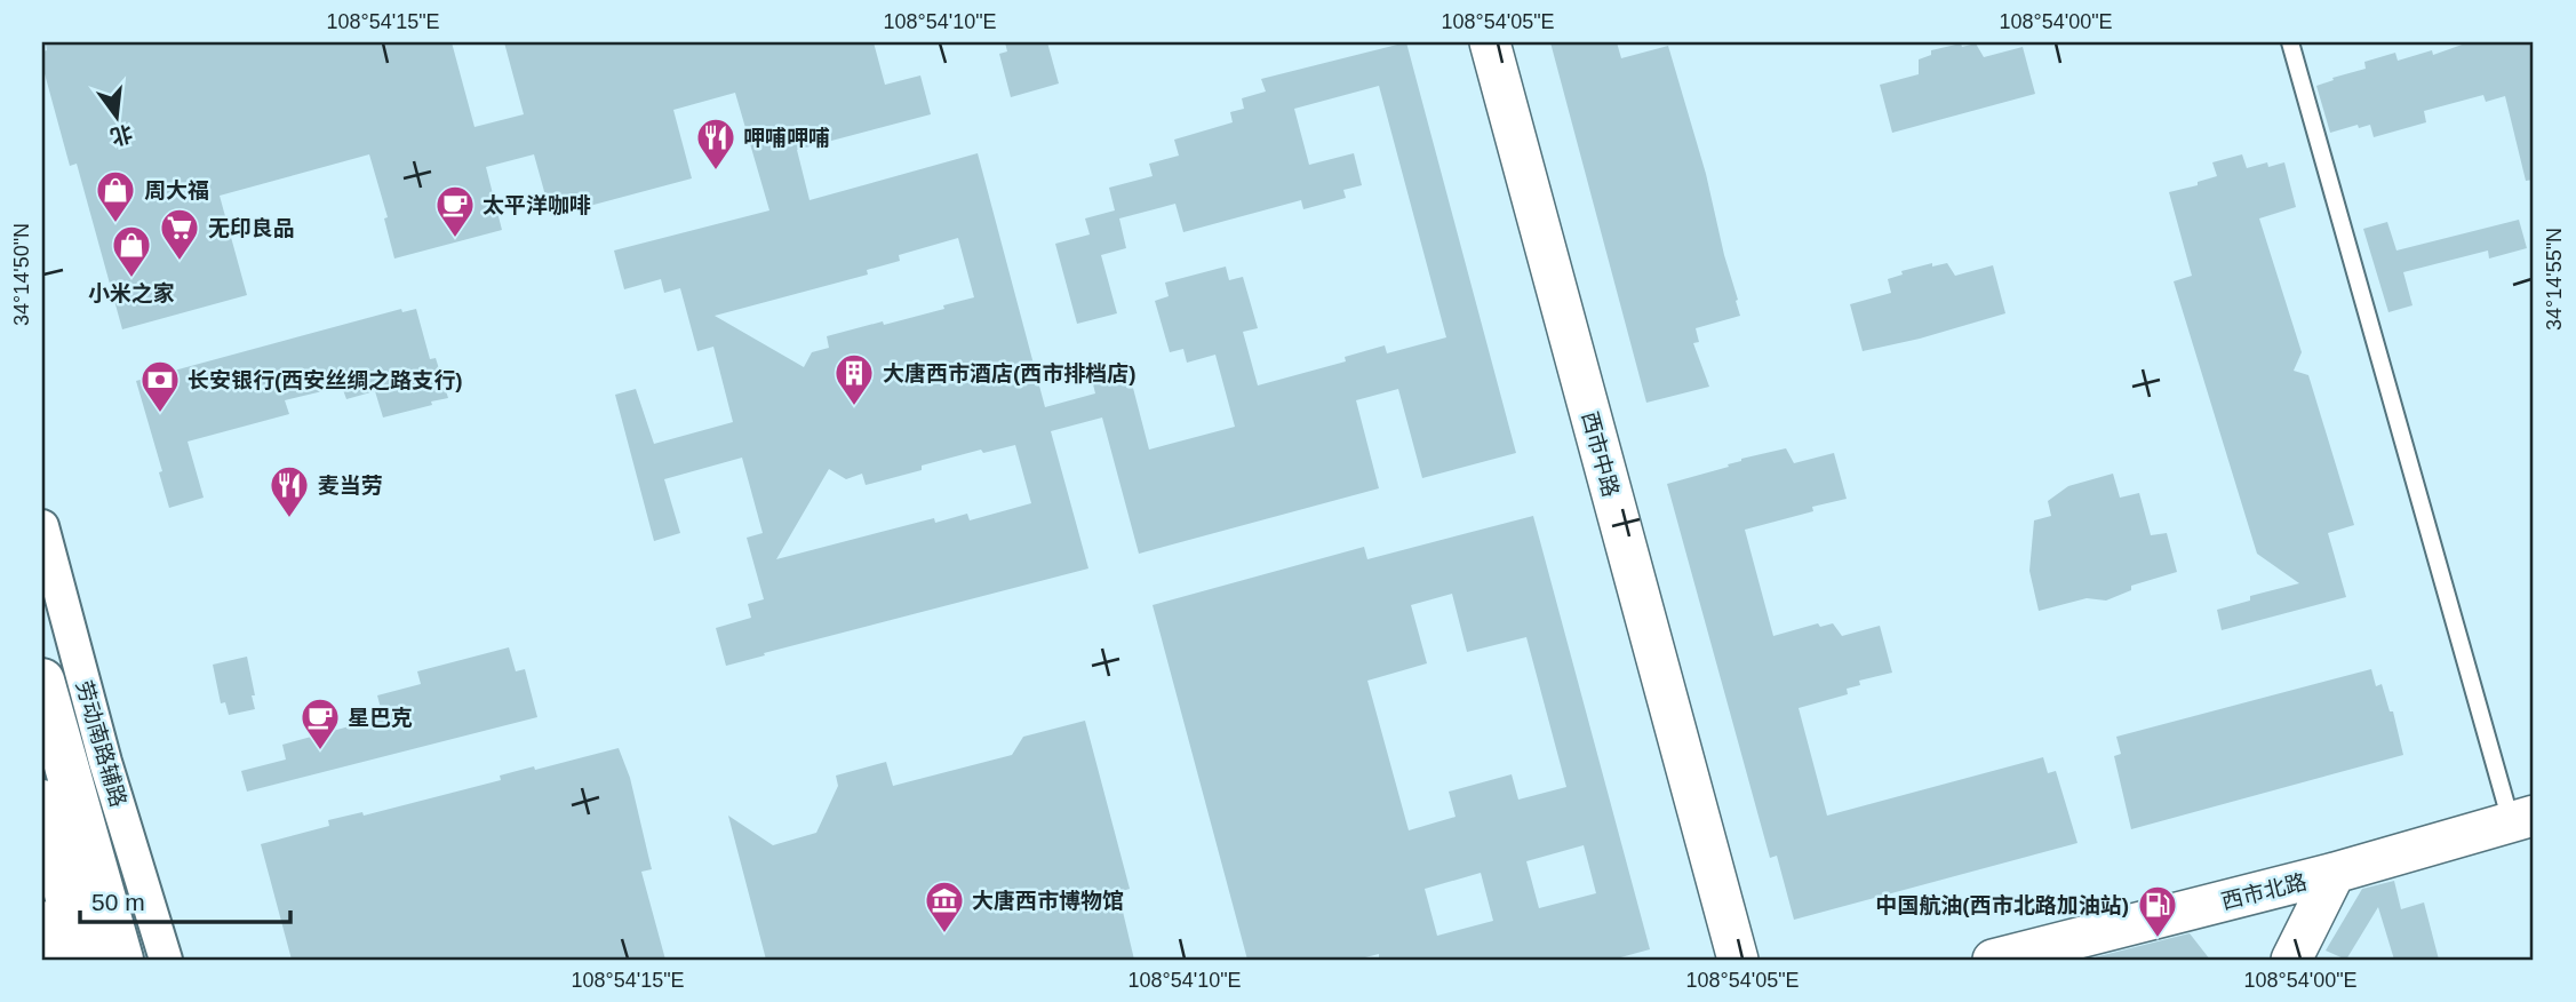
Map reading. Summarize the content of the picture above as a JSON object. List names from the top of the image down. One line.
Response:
{"streets":{"street":["西市中路","劳动南路辅路","西市北路"]},"places":{"restaurant":["呷哺呷哺","麦当劳"],"shop":["周大福","小米之家"],"cafe":["太平洋咖啡","星巴克"],"supermarket":["无印良品"],"building":["大唐西市酒店(西市排档店)"],"bank":["长安银行(西安丝绸之路支行)"],"museum":["大唐西市博物馆"],"fuel station":["中国航油(西市北路加油站)"]},"scale_bar":"50 m","north":"bottom","coordinates":["108°54'15\"E","108°54'10\"E","108°54'05\"E","108°54'00\"E","34°14'50\"N","34°14'55\"N"]}
